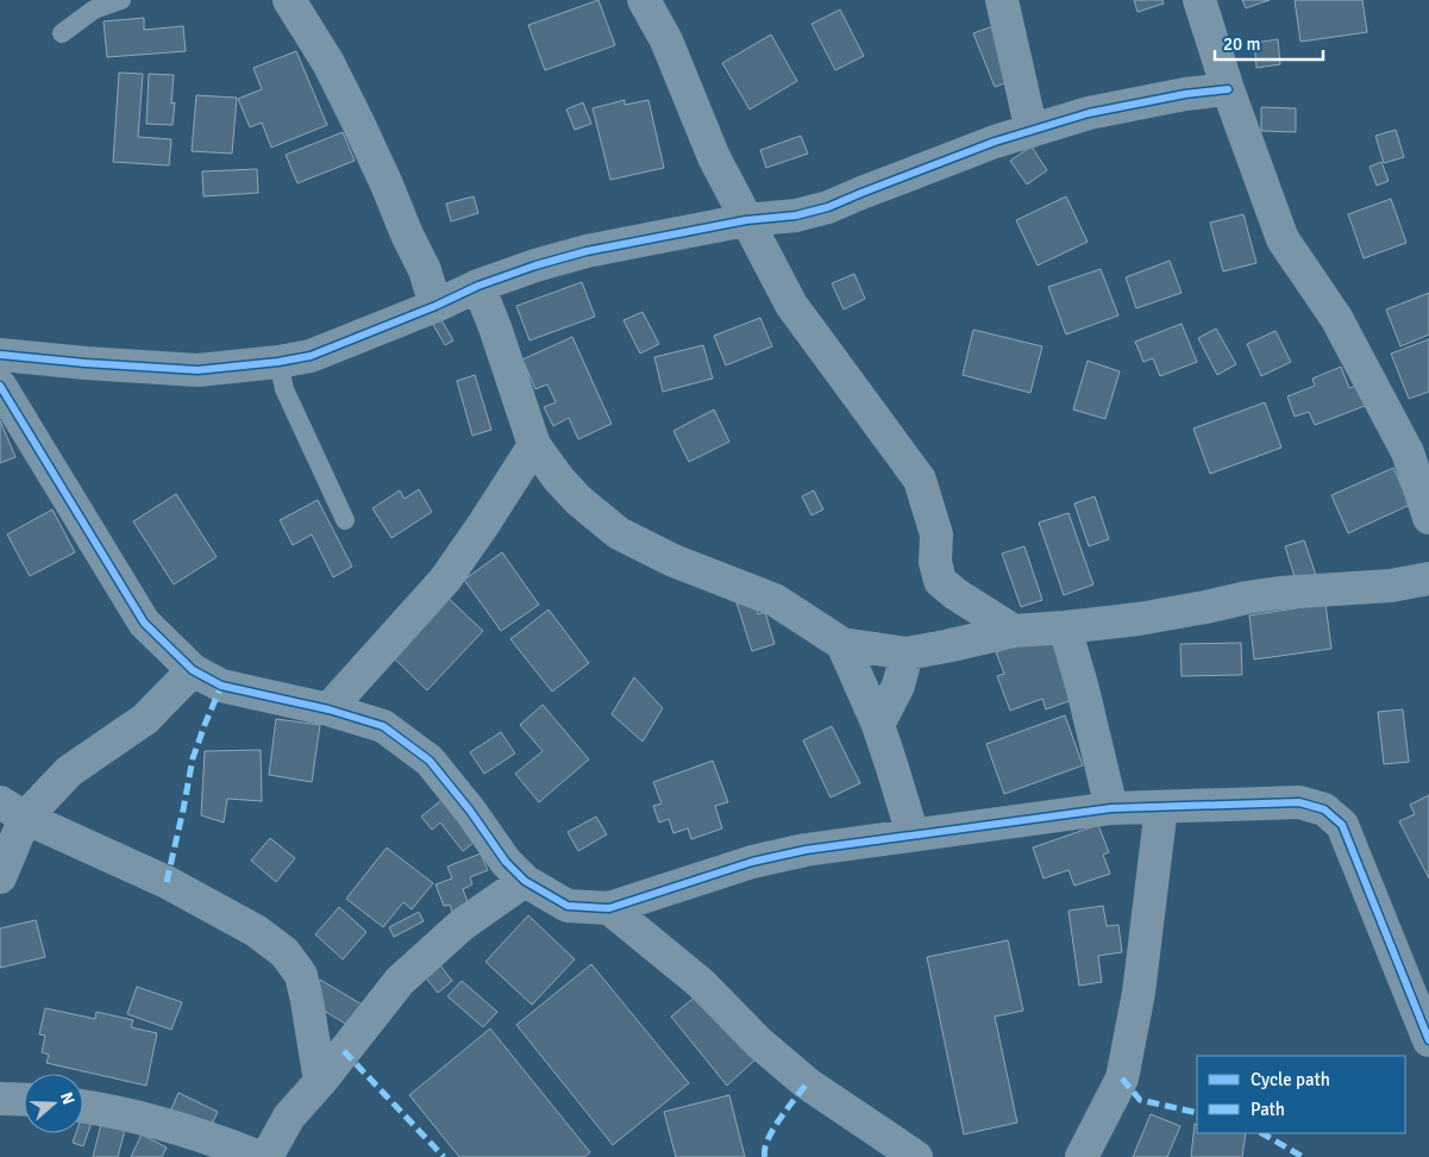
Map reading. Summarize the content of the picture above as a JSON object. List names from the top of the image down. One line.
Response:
{"legend":["Cycle path","Path"],"scale_bar":"20 m","north":"right"}
